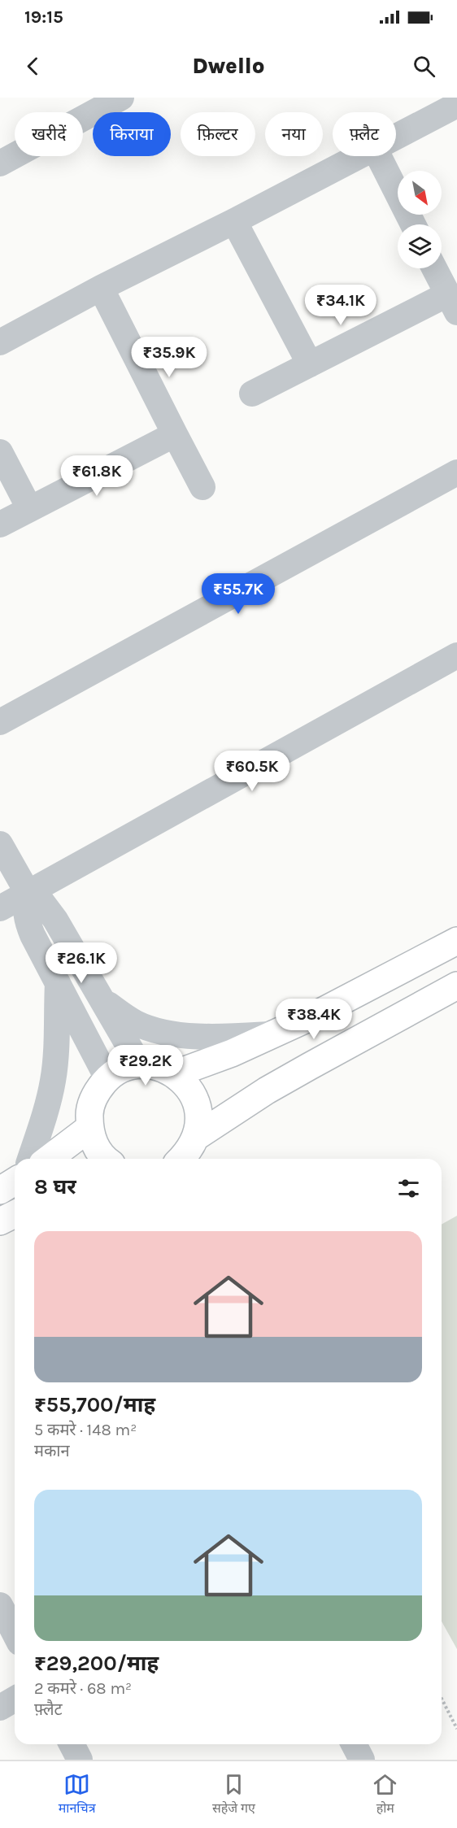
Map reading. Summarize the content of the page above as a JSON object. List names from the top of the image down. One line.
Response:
{"north":"bottom right","page":{"status":"19:15","header":"Dwello","chip":["खरीदें","किराया","फ़िल्टर","नया","फ़्लैट"],"price":["₹34.1K","₹35.9K","₹61.8K","₹55.7K","₹60.5K","₹26.1K","₹38.4K","₹29.2K"],"heading":"8 घर","list":[{"name":"₹55,700/माह","note":"5 कमरे · 148 m² · मकान"},{"name":"₹29,200/माह","note":"2 कमरे · 68 m² · फ़्लैट"}],"tabs":["मानचित्र","सहेजे गए","होम"]}}
